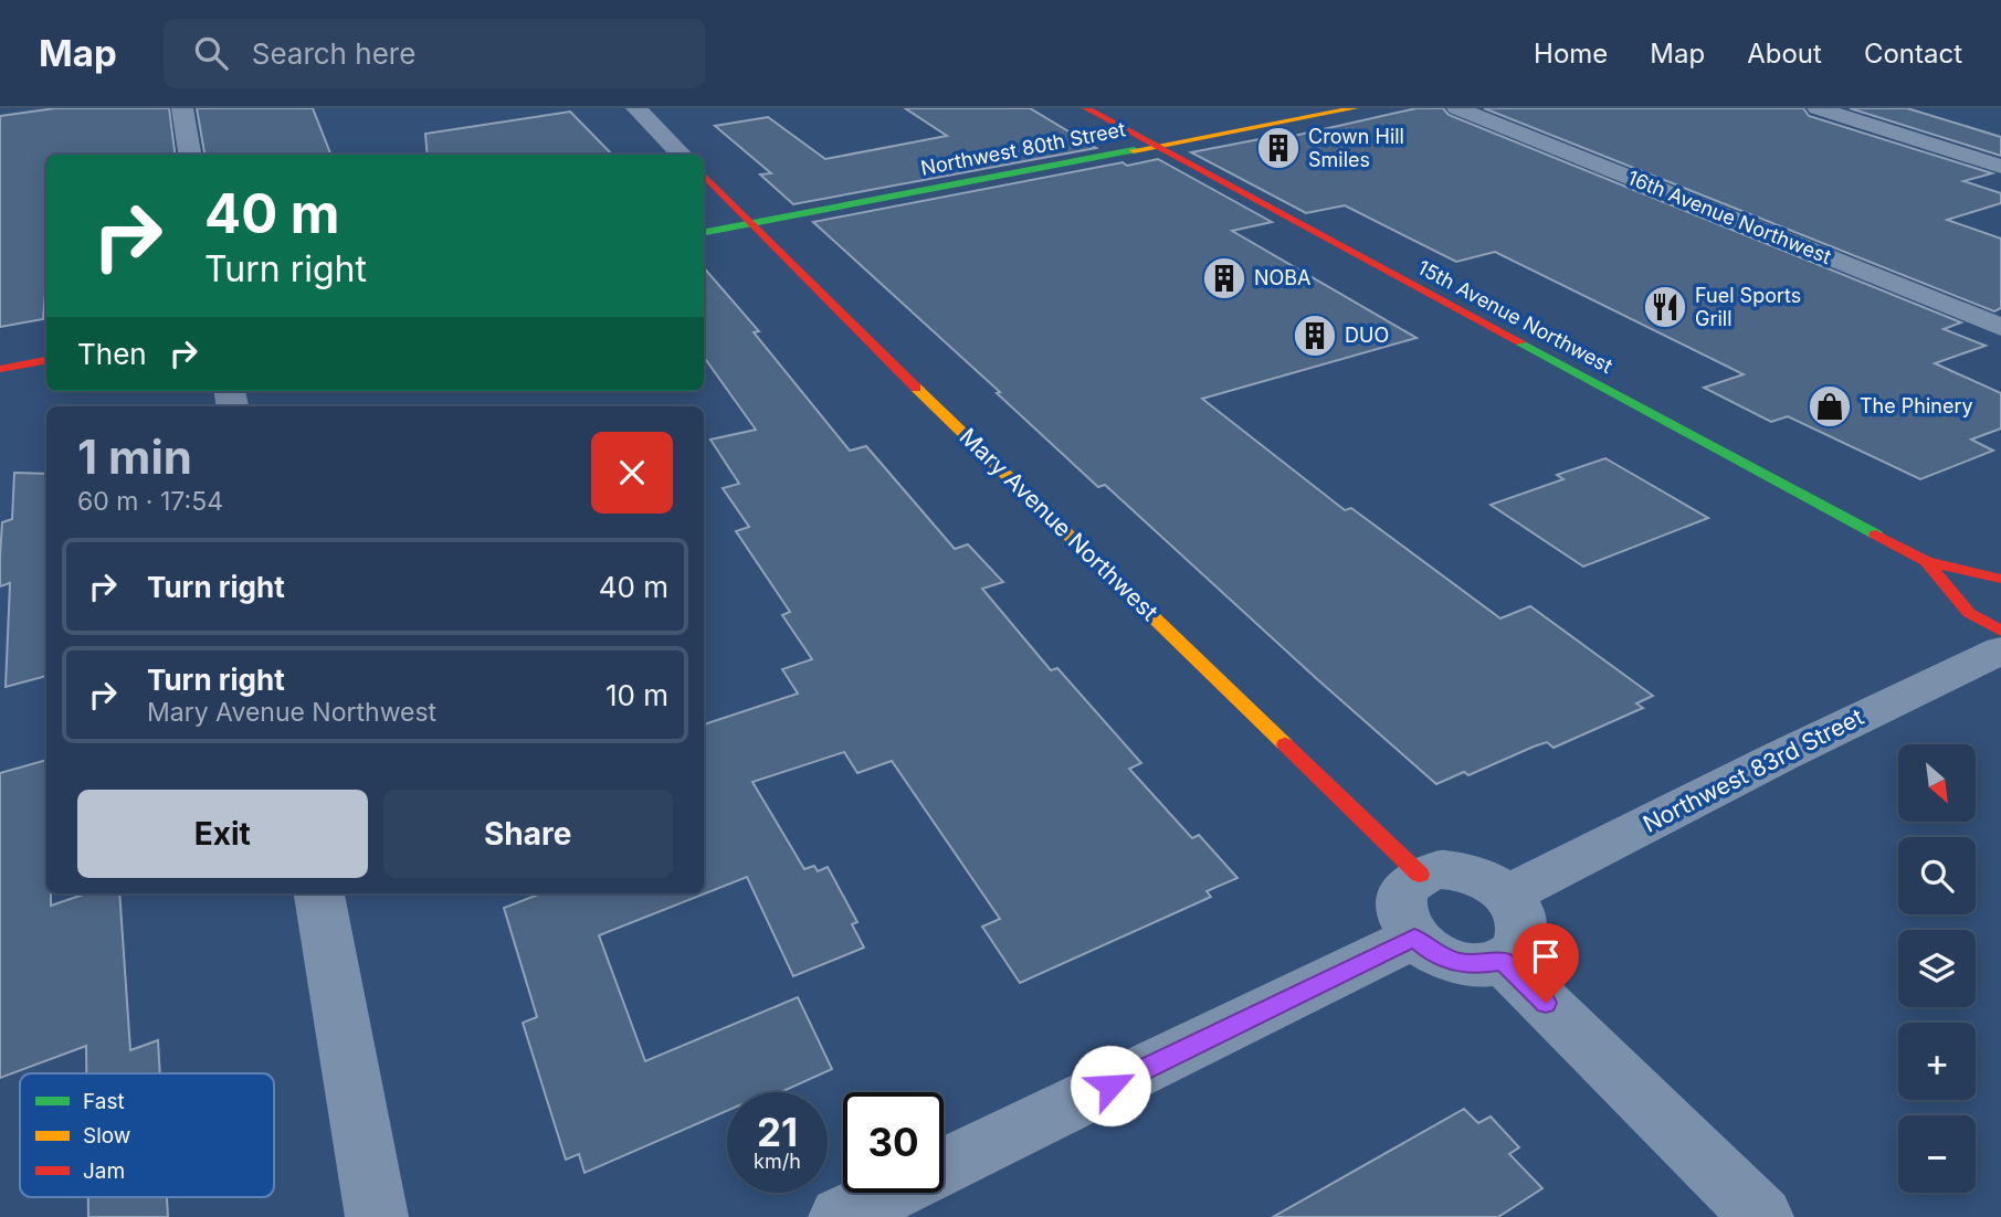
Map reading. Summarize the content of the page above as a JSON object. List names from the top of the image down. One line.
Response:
{"streets":{"street":["Northwest 80th Street","16th Avenue Northwest","15th Avenue Northwest","Mary Avenue Northwest","Northwest 83rd Street"]},"crossings":[["Northwest 80th Street","15th Avenue Northwest"],["Northwest 80th Street","Mary Avenue Northwest"],["Mary Avenue Northwest","Northwest 83rd Street"]],"places":{"building":["Crown Hill Smiles","NOBA","DUO"],"restaurant":["Fuel Sports Grill"],"shop":["The Phinery"]},"legend":["Fast","Slow","Jam"],"north":"bottom right","page":{"header":"Map","search":"Search here","nav":["Home","Map","About","Contact"],"turn":["40 m","Turn right"],"then":"Then","heading":["1 min","60 m · 17:54"],"list":[{"name":"Turn right","value":"40 m"},{"name":"Turn right","note":"Mary Avenue Northwest","value":"10 m"}],"map_buttons":["+","−"],"buttons":["Exit","Share"],"speed":"21 km/h","limit":"30"}}
